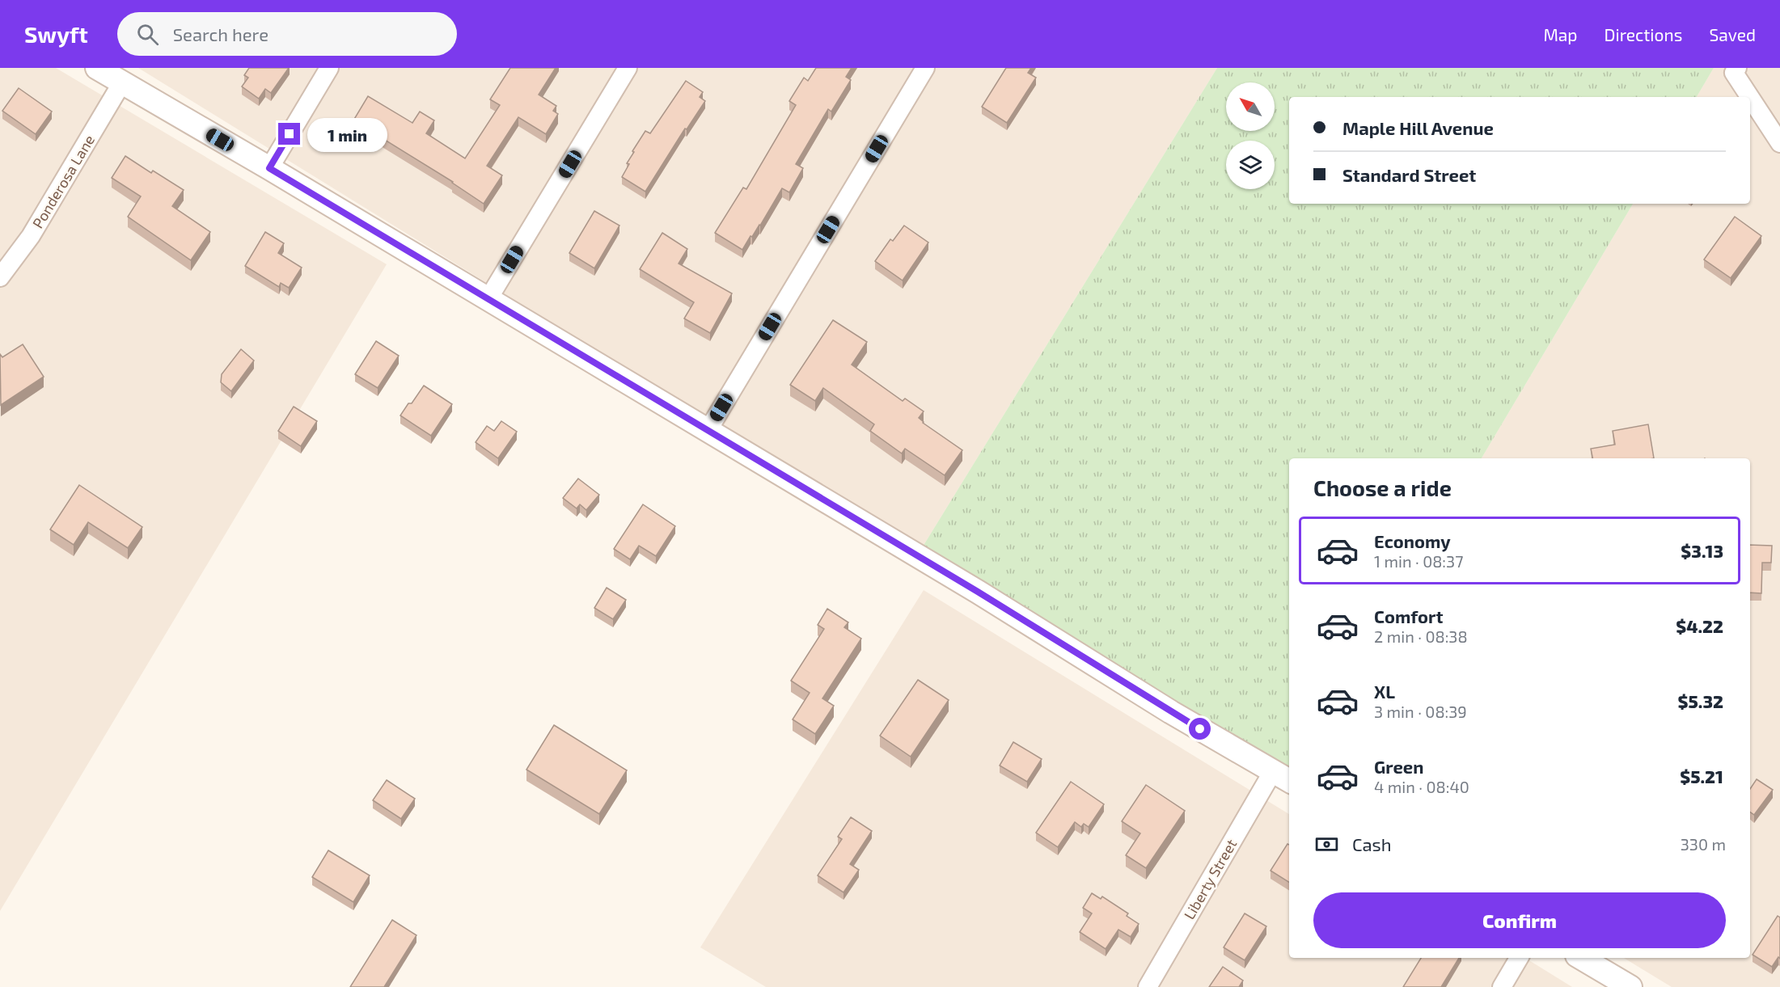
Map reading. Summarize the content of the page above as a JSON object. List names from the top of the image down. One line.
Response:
{"streets":{"street":["Ponderosa Lane","Liberty Street"]},"north":"top left","page":{"header":"Swyft","search":"Search here","nav":["Map","Directions","Saved"],"banner":["Maple Hill Avenue","Standard Street"],"bubble":"1 min","heading":"Choose a ride","list":[{"name":"Economy","note":"1 min · 08:37","value":"$3.13"},{"name":"Comfort","note":"2 min · 08:38","value":"$4.22"},{"name":"XL","note":"3 min · 08:39","value":"$5.32"},{"name":"Green","note":"4 min · 08:40","value":"$5.21"}],"pay":["Cash","330 m"],"buttons":"Confirm"}}
